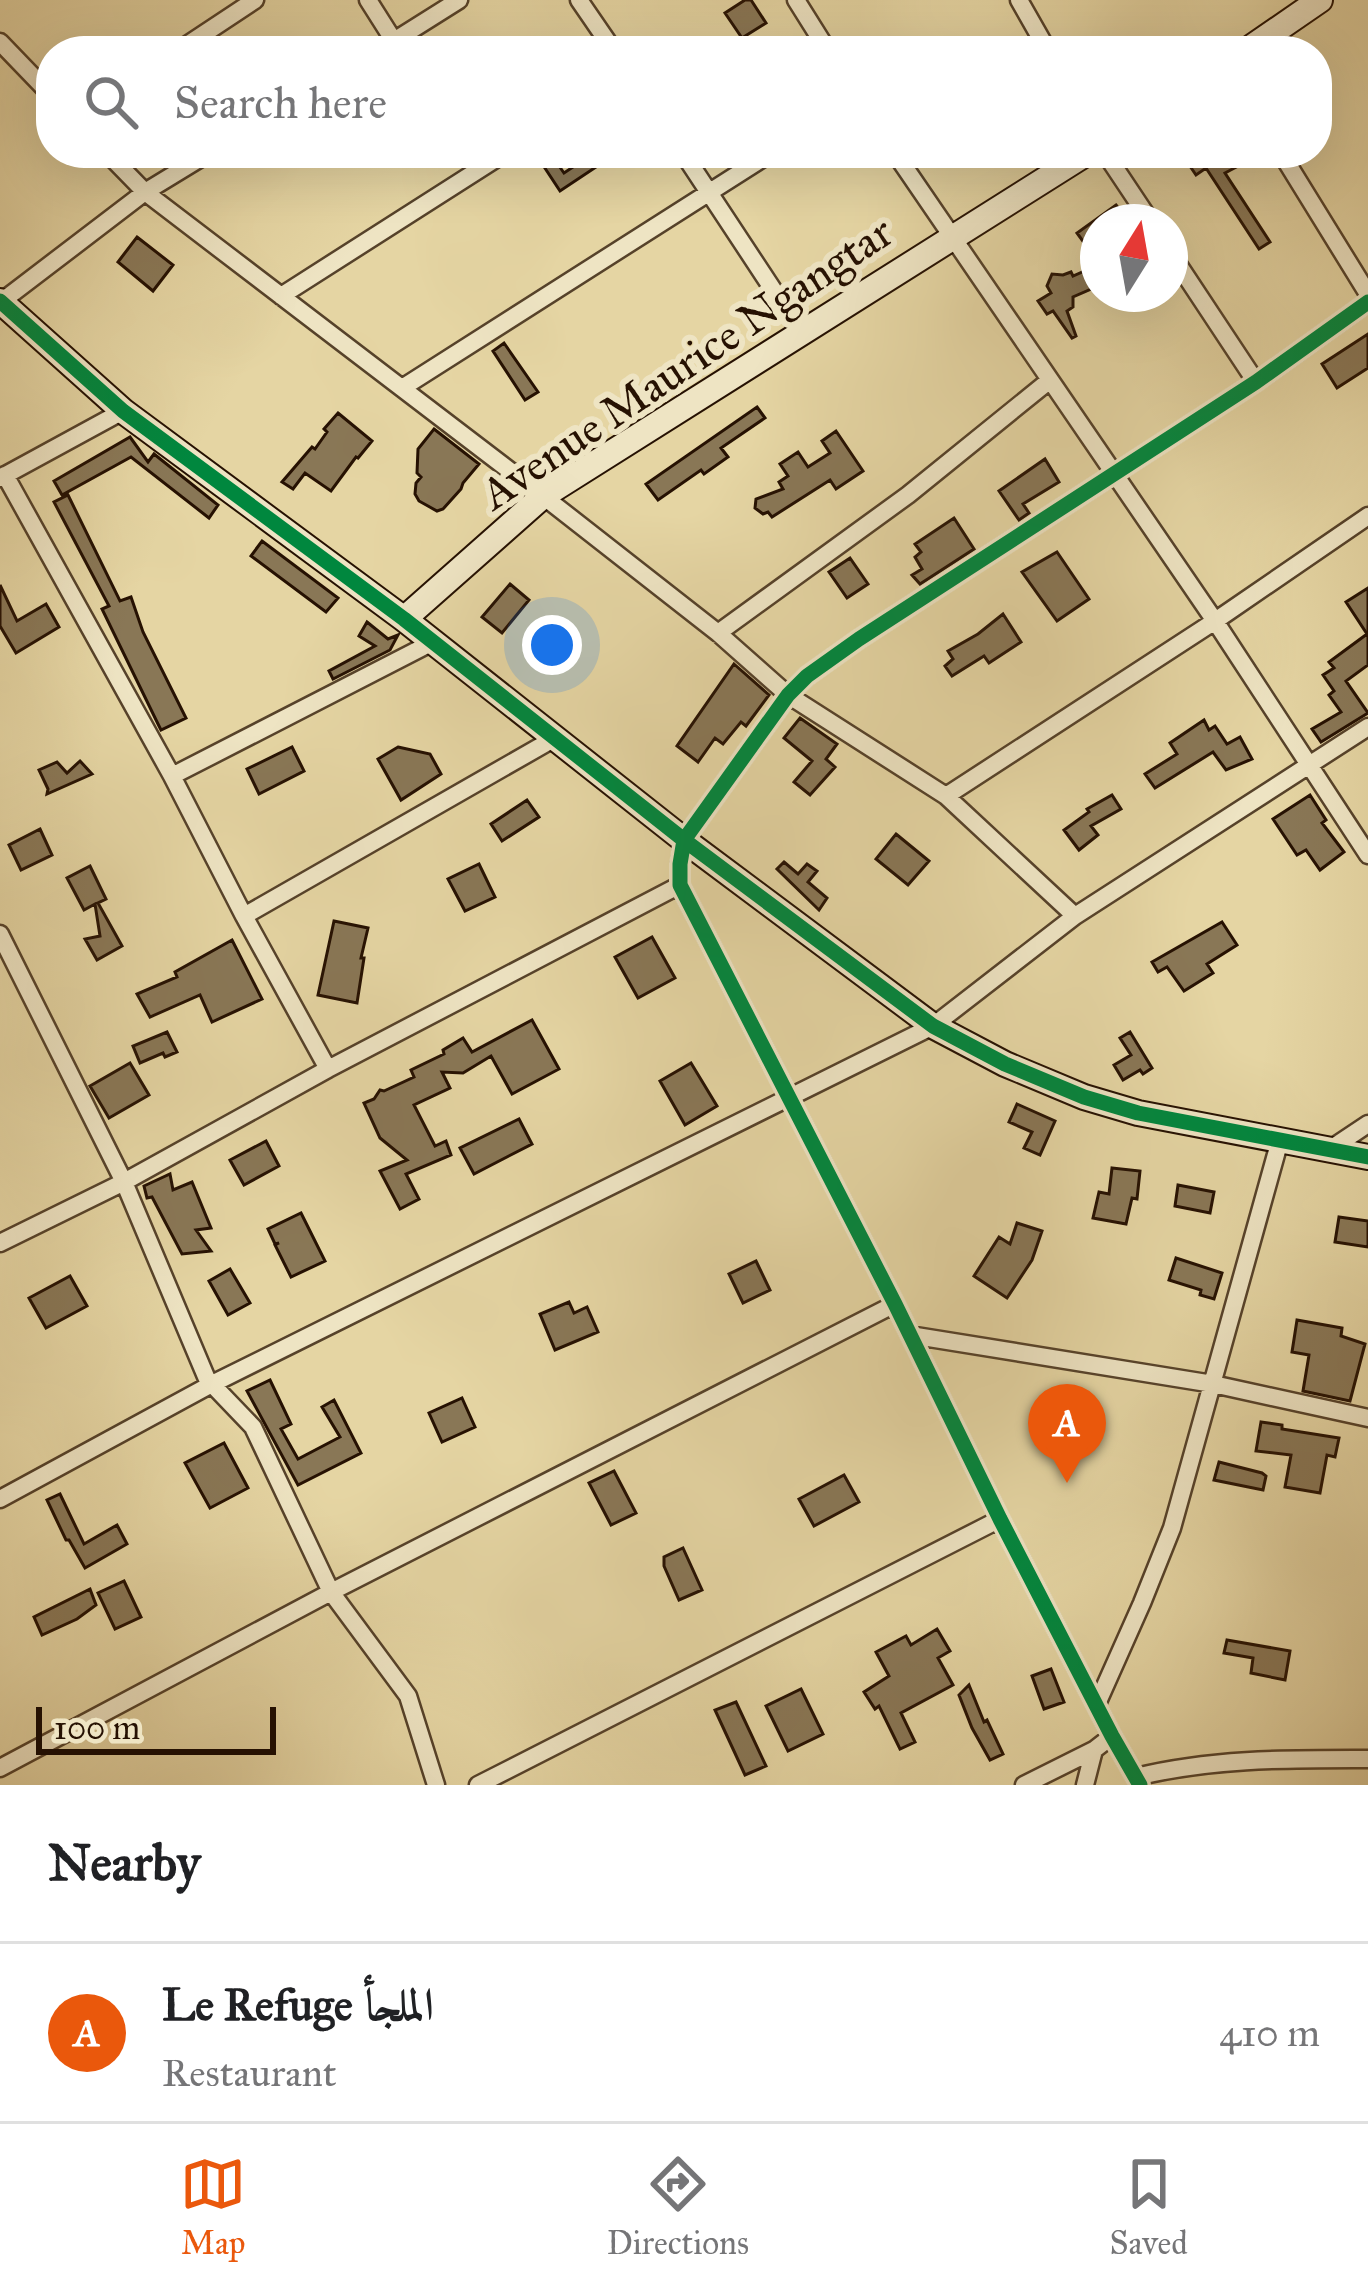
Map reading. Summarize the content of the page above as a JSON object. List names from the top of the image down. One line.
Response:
{"streets":{"street":["Avenue Maurice Ngangtar"]},"scale_bar":"100 m","north":"top","page":{"search":"Search here","pins":"A","scale":"100 m","heading":"Nearby","list":[{"mark":"A","name":"Le Refuge الملجأ","note":"Restaurant","value":"410 m"}],"nav":["Map","Directions","Saved"]}}
